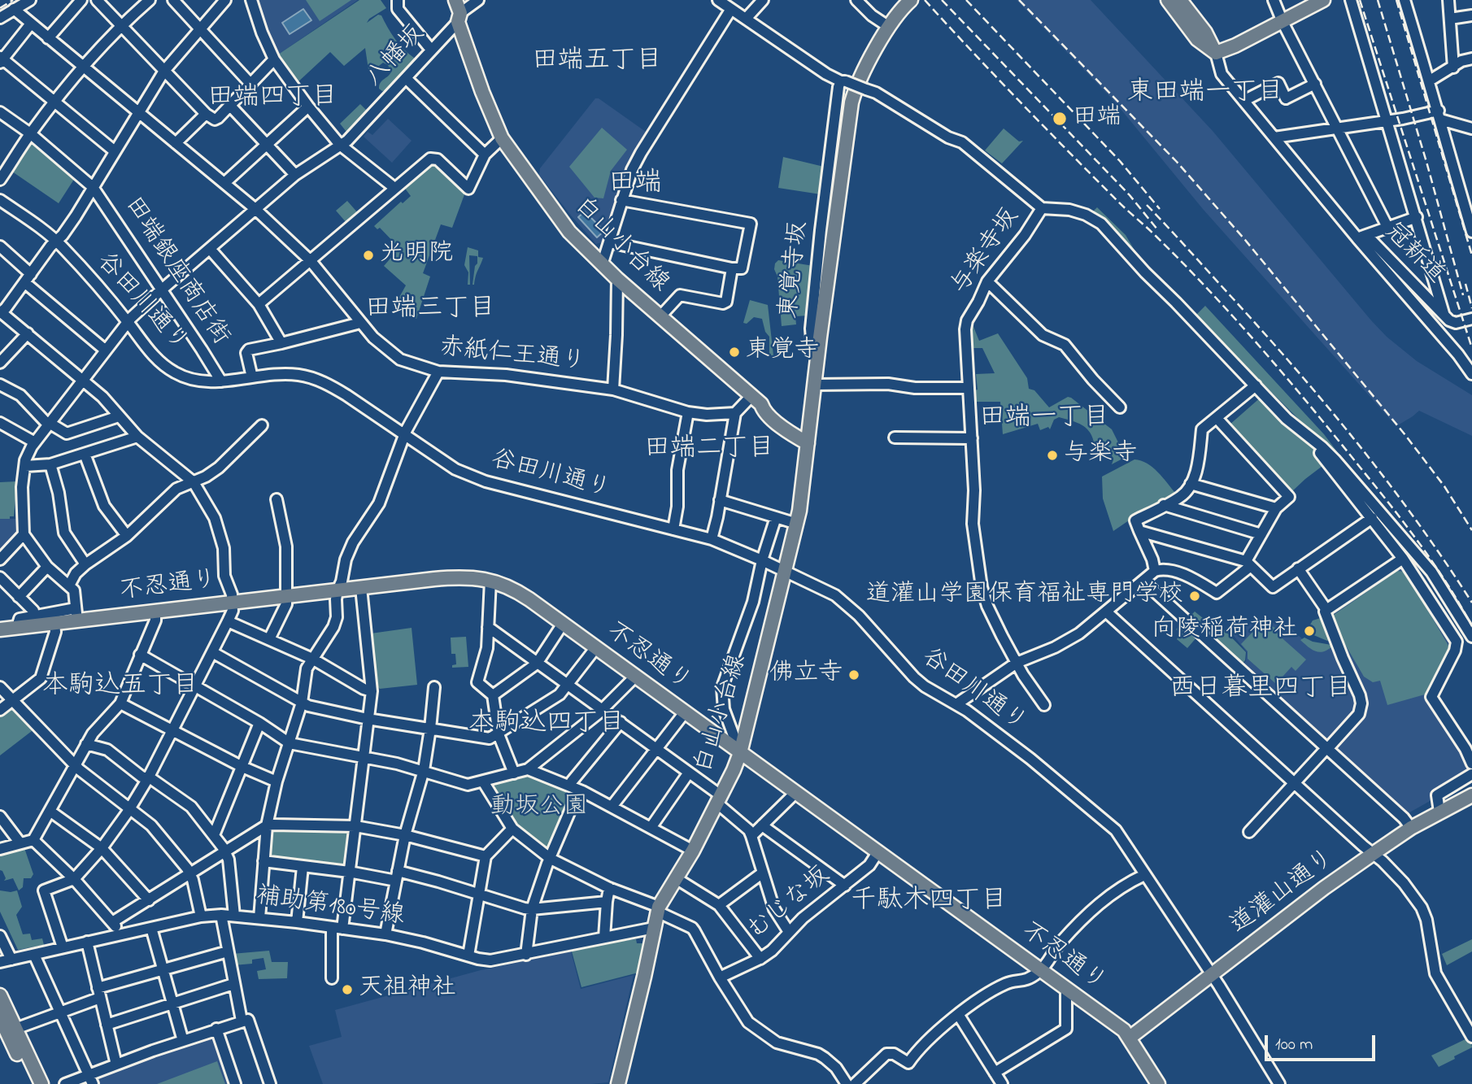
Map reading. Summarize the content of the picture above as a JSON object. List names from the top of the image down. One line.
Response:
{"streets":{"main road":["白山小台線","不忍通り","道灌山通り"],"street":["八幡坂","与楽寺坂","冠新道","東覚寺坂","田端銀座商店街","谷田川通り","赤紙仁王通り","むじな坂","補助第180号線"]},"crossings":[["八幡坂","白山小台線"],["八幡坂","田端銀座商店街"],["八幡坂","谷田川通り"],["八幡坂","赤紙仁王通り"],["白山小台線","東覚寺坂"],["白山小台線","谷田川通り"],["白山小台線","不忍通り"],["白山小台線","補助第180号線"],["田端銀座商店街","谷田川通り"],["谷田川通り","道灌山通り"],["不忍通り","道灌山通り"],["不忍通り","むじな坂"]],"districts":["田端五丁目","東田端一丁目","田端四丁目","田端","田端三丁目","田端一丁目","田端二丁目","本駒込五丁目","西日暮里四丁目","本駒込四丁目","千駄木四丁目"],"parks":["動坂公園"],"places":["田端","光明院","東覚寺","与楽寺","道灌山学園保育福祉専門学校","向陵稲荷神社","佛立寺","天祖神社"],"scale_bar":"100 m"}
